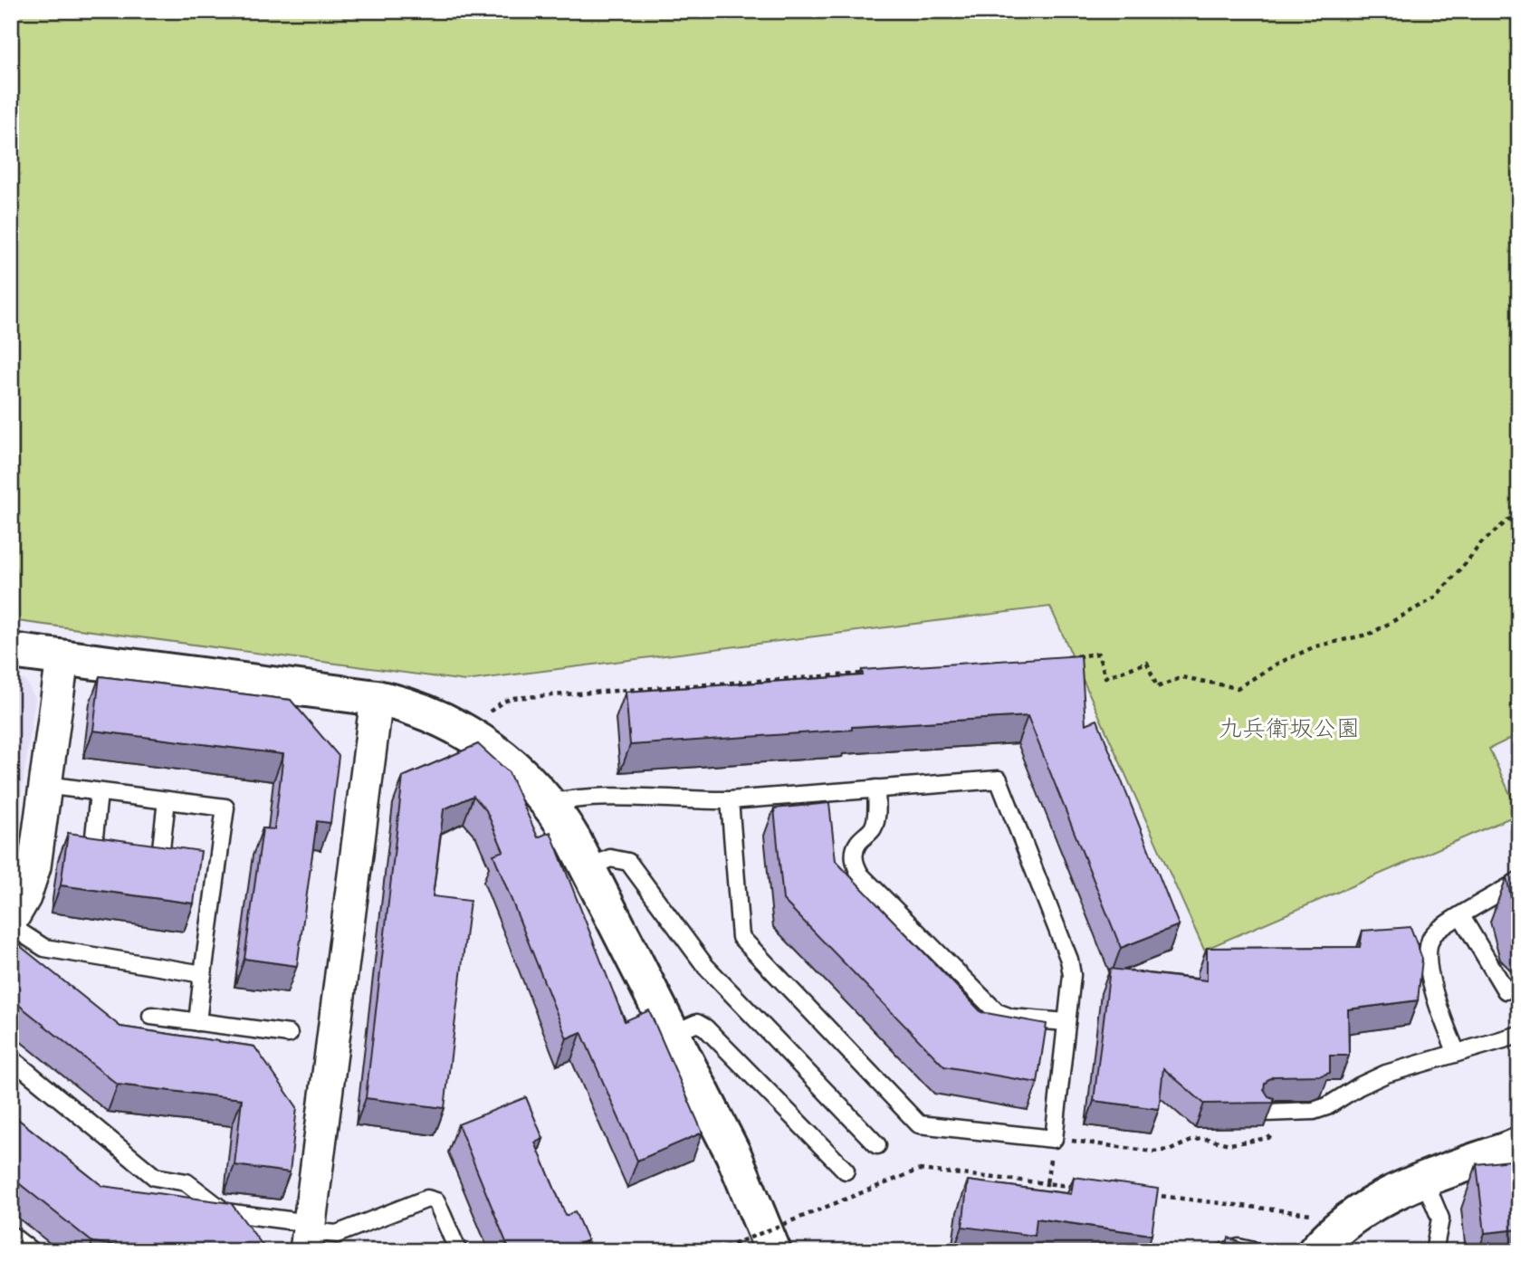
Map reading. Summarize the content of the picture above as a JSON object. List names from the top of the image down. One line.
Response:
{"parks":["九兵衛坂公園"]}
